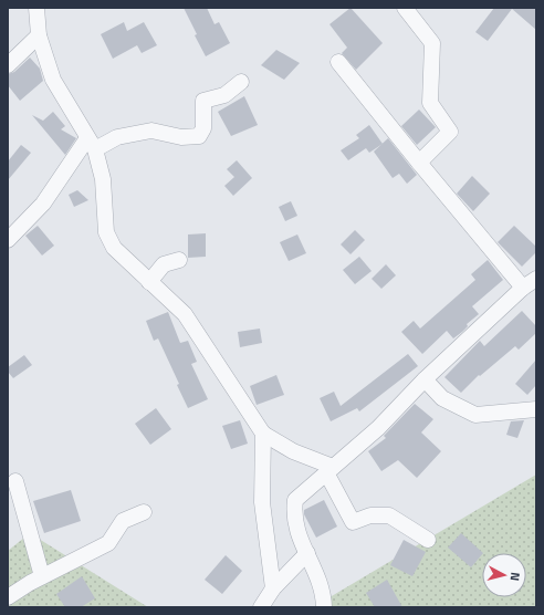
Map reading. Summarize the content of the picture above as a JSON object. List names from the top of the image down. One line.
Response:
{"north":"right"}
